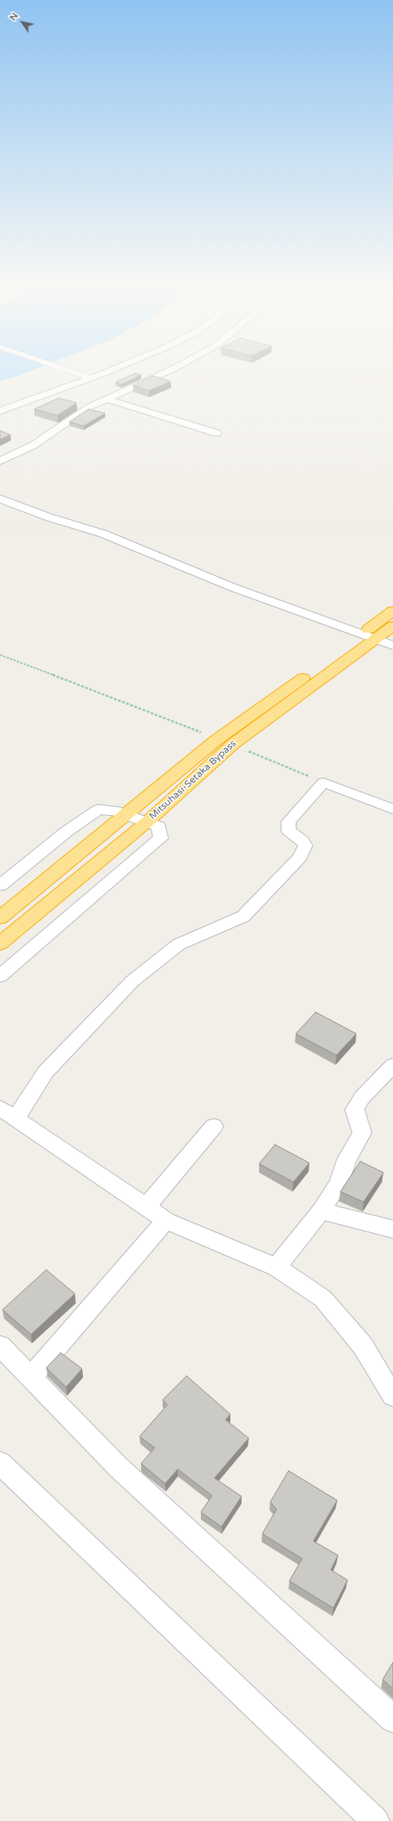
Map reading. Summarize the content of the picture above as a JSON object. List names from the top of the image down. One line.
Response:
{"streets":{"highway":["Mitsuhasi-Setaka Bypass"]},"north":"top left"}
